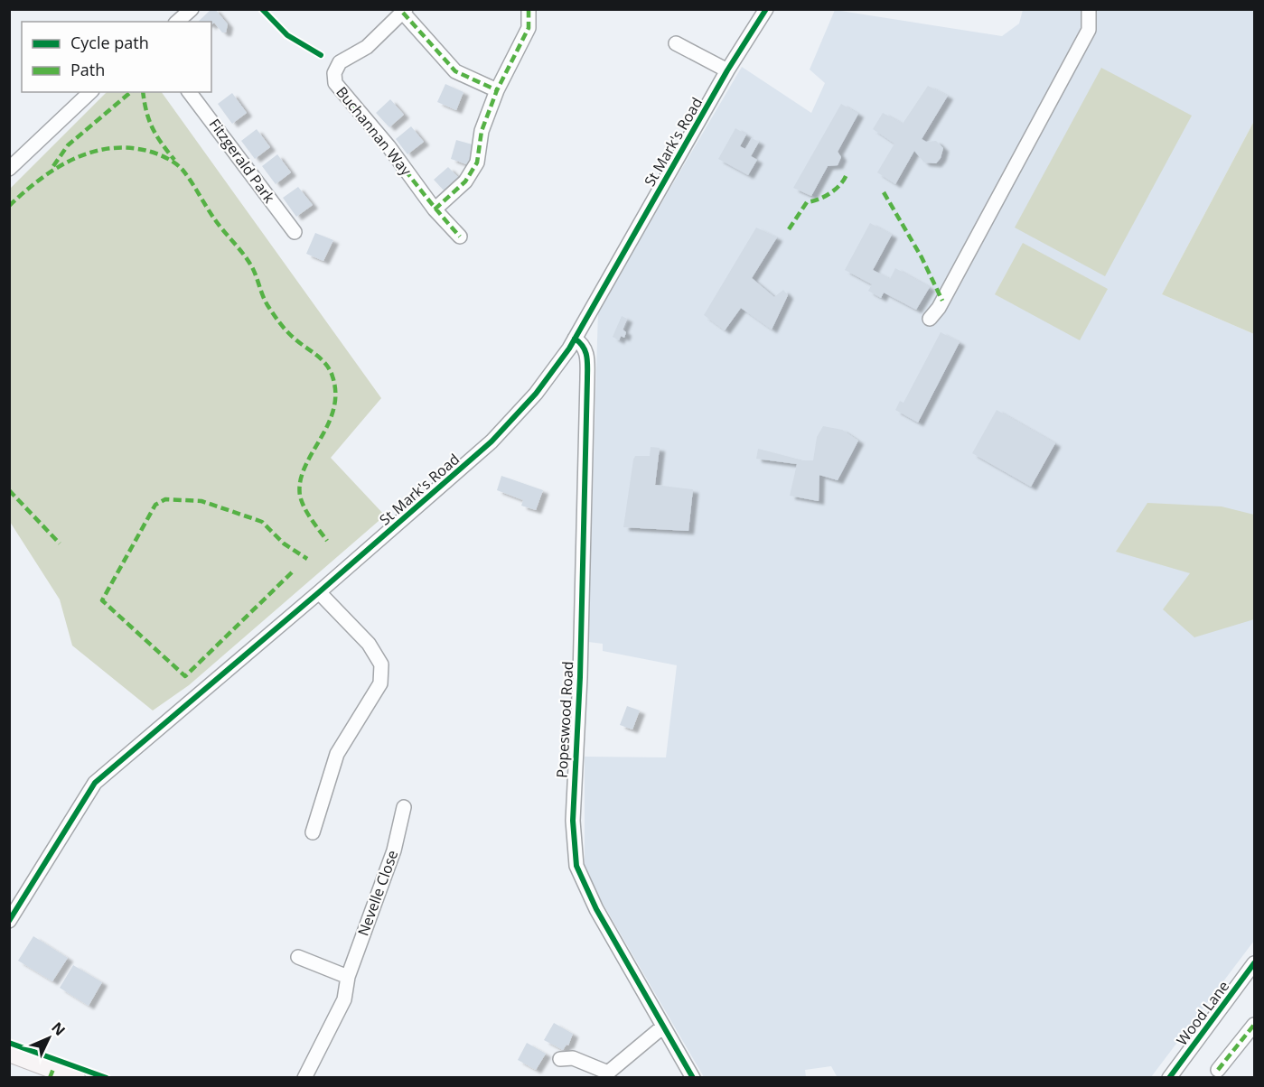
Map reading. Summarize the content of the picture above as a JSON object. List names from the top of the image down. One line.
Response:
{"streets":{"street":["Buchannan Way","St Mark's Road","Fitzgerald Park","Popeswood Road","Nevelle Close","Wood Lane"]},"crossings":[["St Mark's Road","Popeswood Road"]],"legend":["Cycle path","Path"],"north":"top right"}
